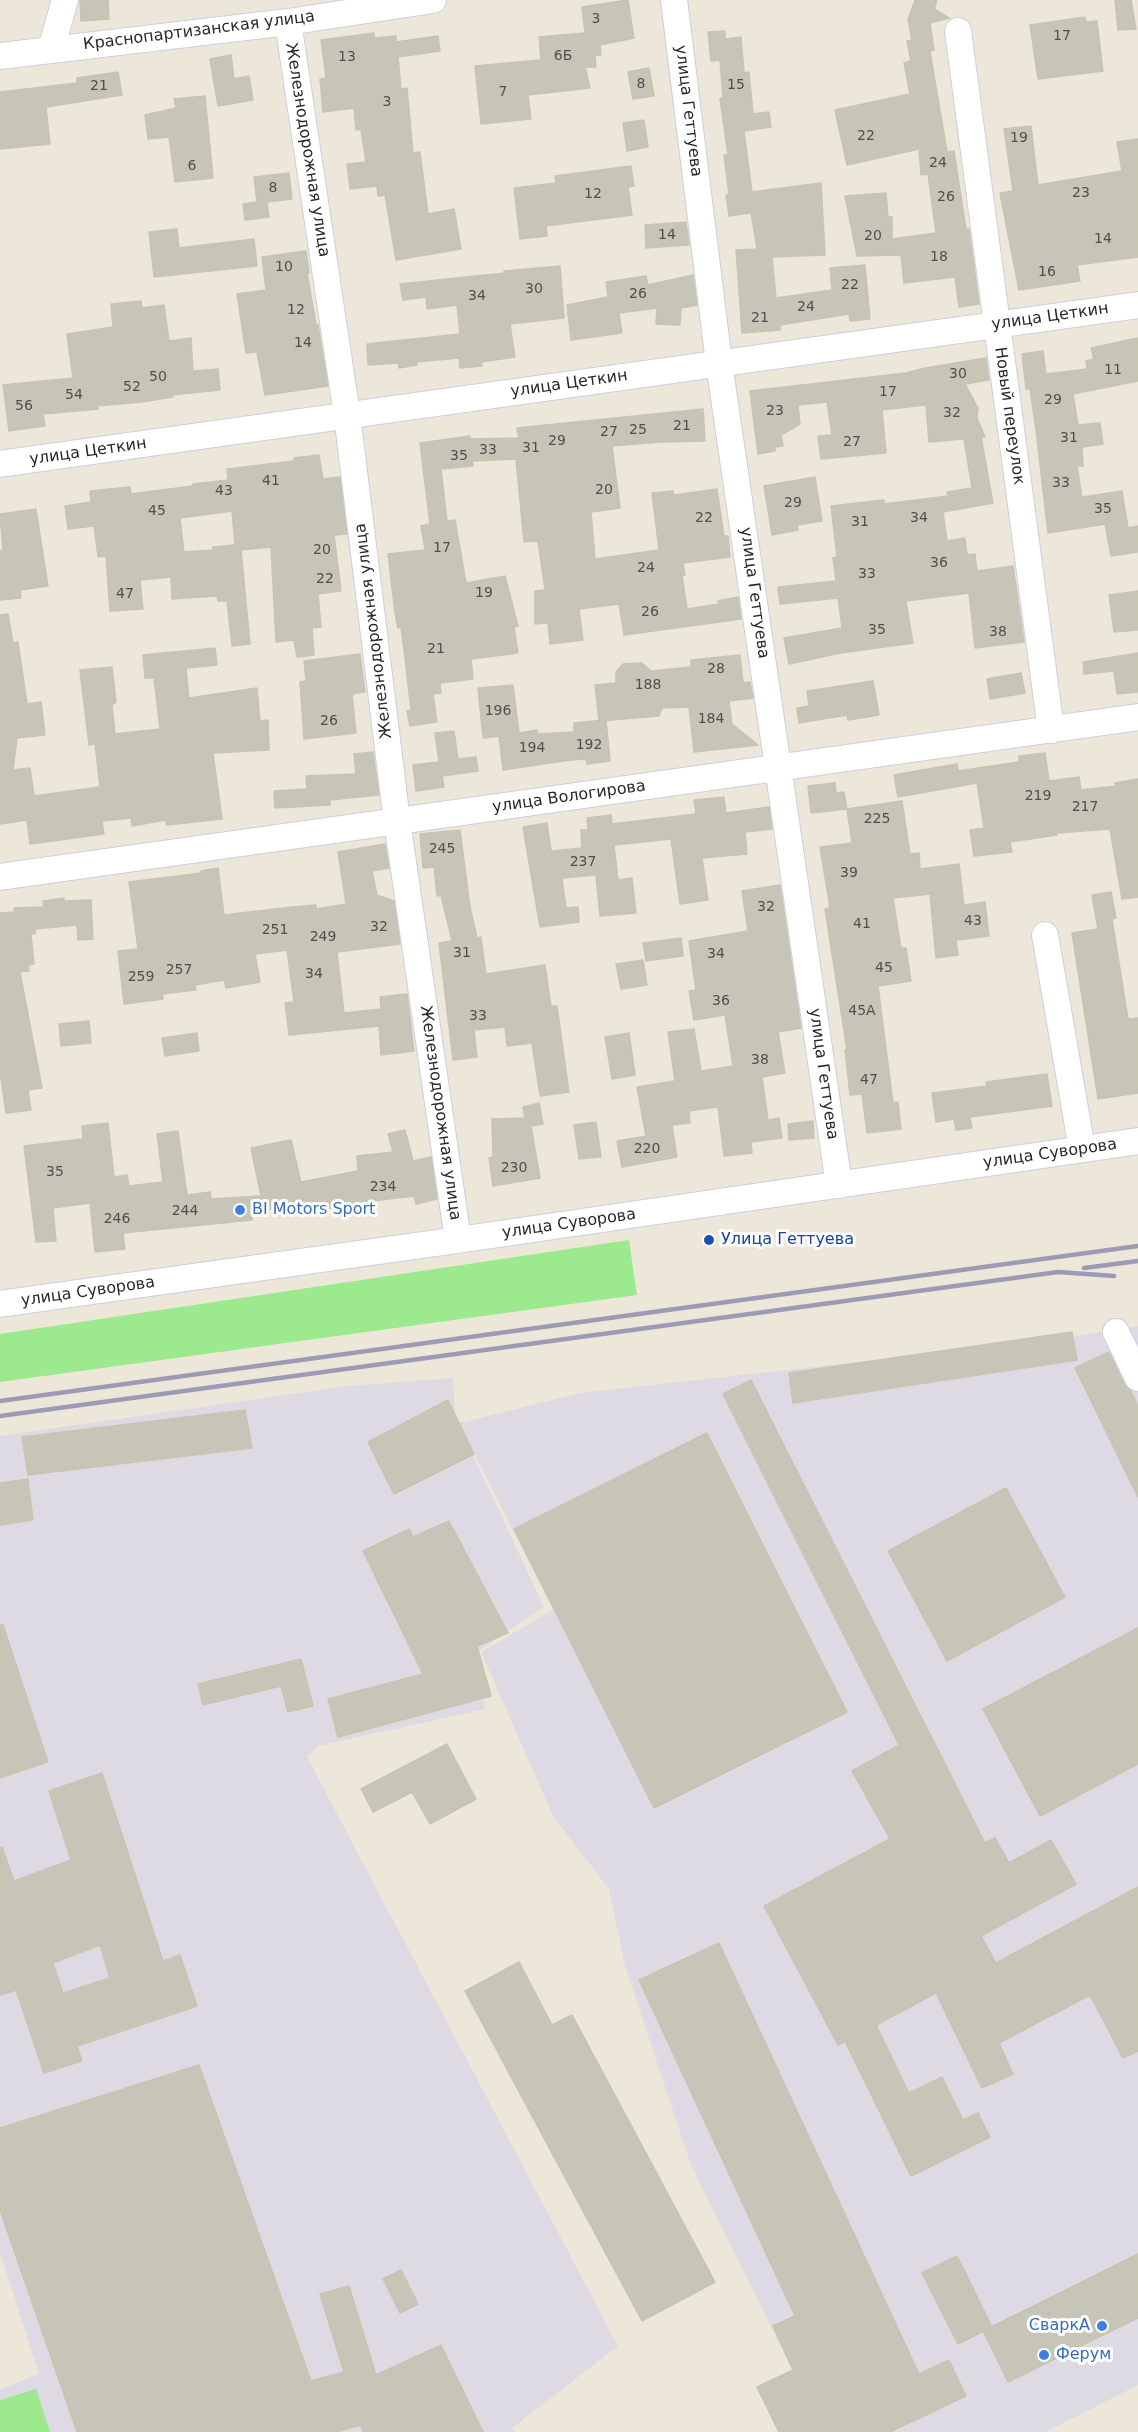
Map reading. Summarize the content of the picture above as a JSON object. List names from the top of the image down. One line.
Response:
{"streets":{"street":["Краснопартизанская улица","улица Геттуева","Железнодорожная улица","улица Цеткин","Новый переулок","улица Вологирова","улица Суворова"]},"crossings":[["Краснопартизанская улица","Железнодорожная улица"],["улица Геттуева","улица Цеткин"],["улица Геттуева","улица Вологирова"],["улица Геттуева","улица Суворова"],["Железнодорожная улица","улица Цеткин"],["Железнодорожная улица","улица Вологирова"],["Железнодорожная улица","улица Суворова"],["улица Цеткин","Новый переулок"],["Новый переулок","улица Вологирова"]],"places":["BI Motors Sport","Улица Геттуева","СваркА","Ферум"],"house_numbers":["3","17","6Б","13","8","15","21","7","3","22","19","24","6","8","23","12","26","14","20","14","18","10","16","22","30","26","34","24","12","21","14","11","30","50","52","17","54","29","56","23","32","21","25","27","31","29","27","31","33","35","41","33","20","43","29","35","45","22","34","31","17","20","36","24","33","22","19","47","26","35","38","21","28","188","196","184","26","192","194","219","217","225","245","237","39","32","43","41","32","251","249","31","34","45","257","34","259","36","45А","33","38","47","220","230","35","234","244","246"]}
